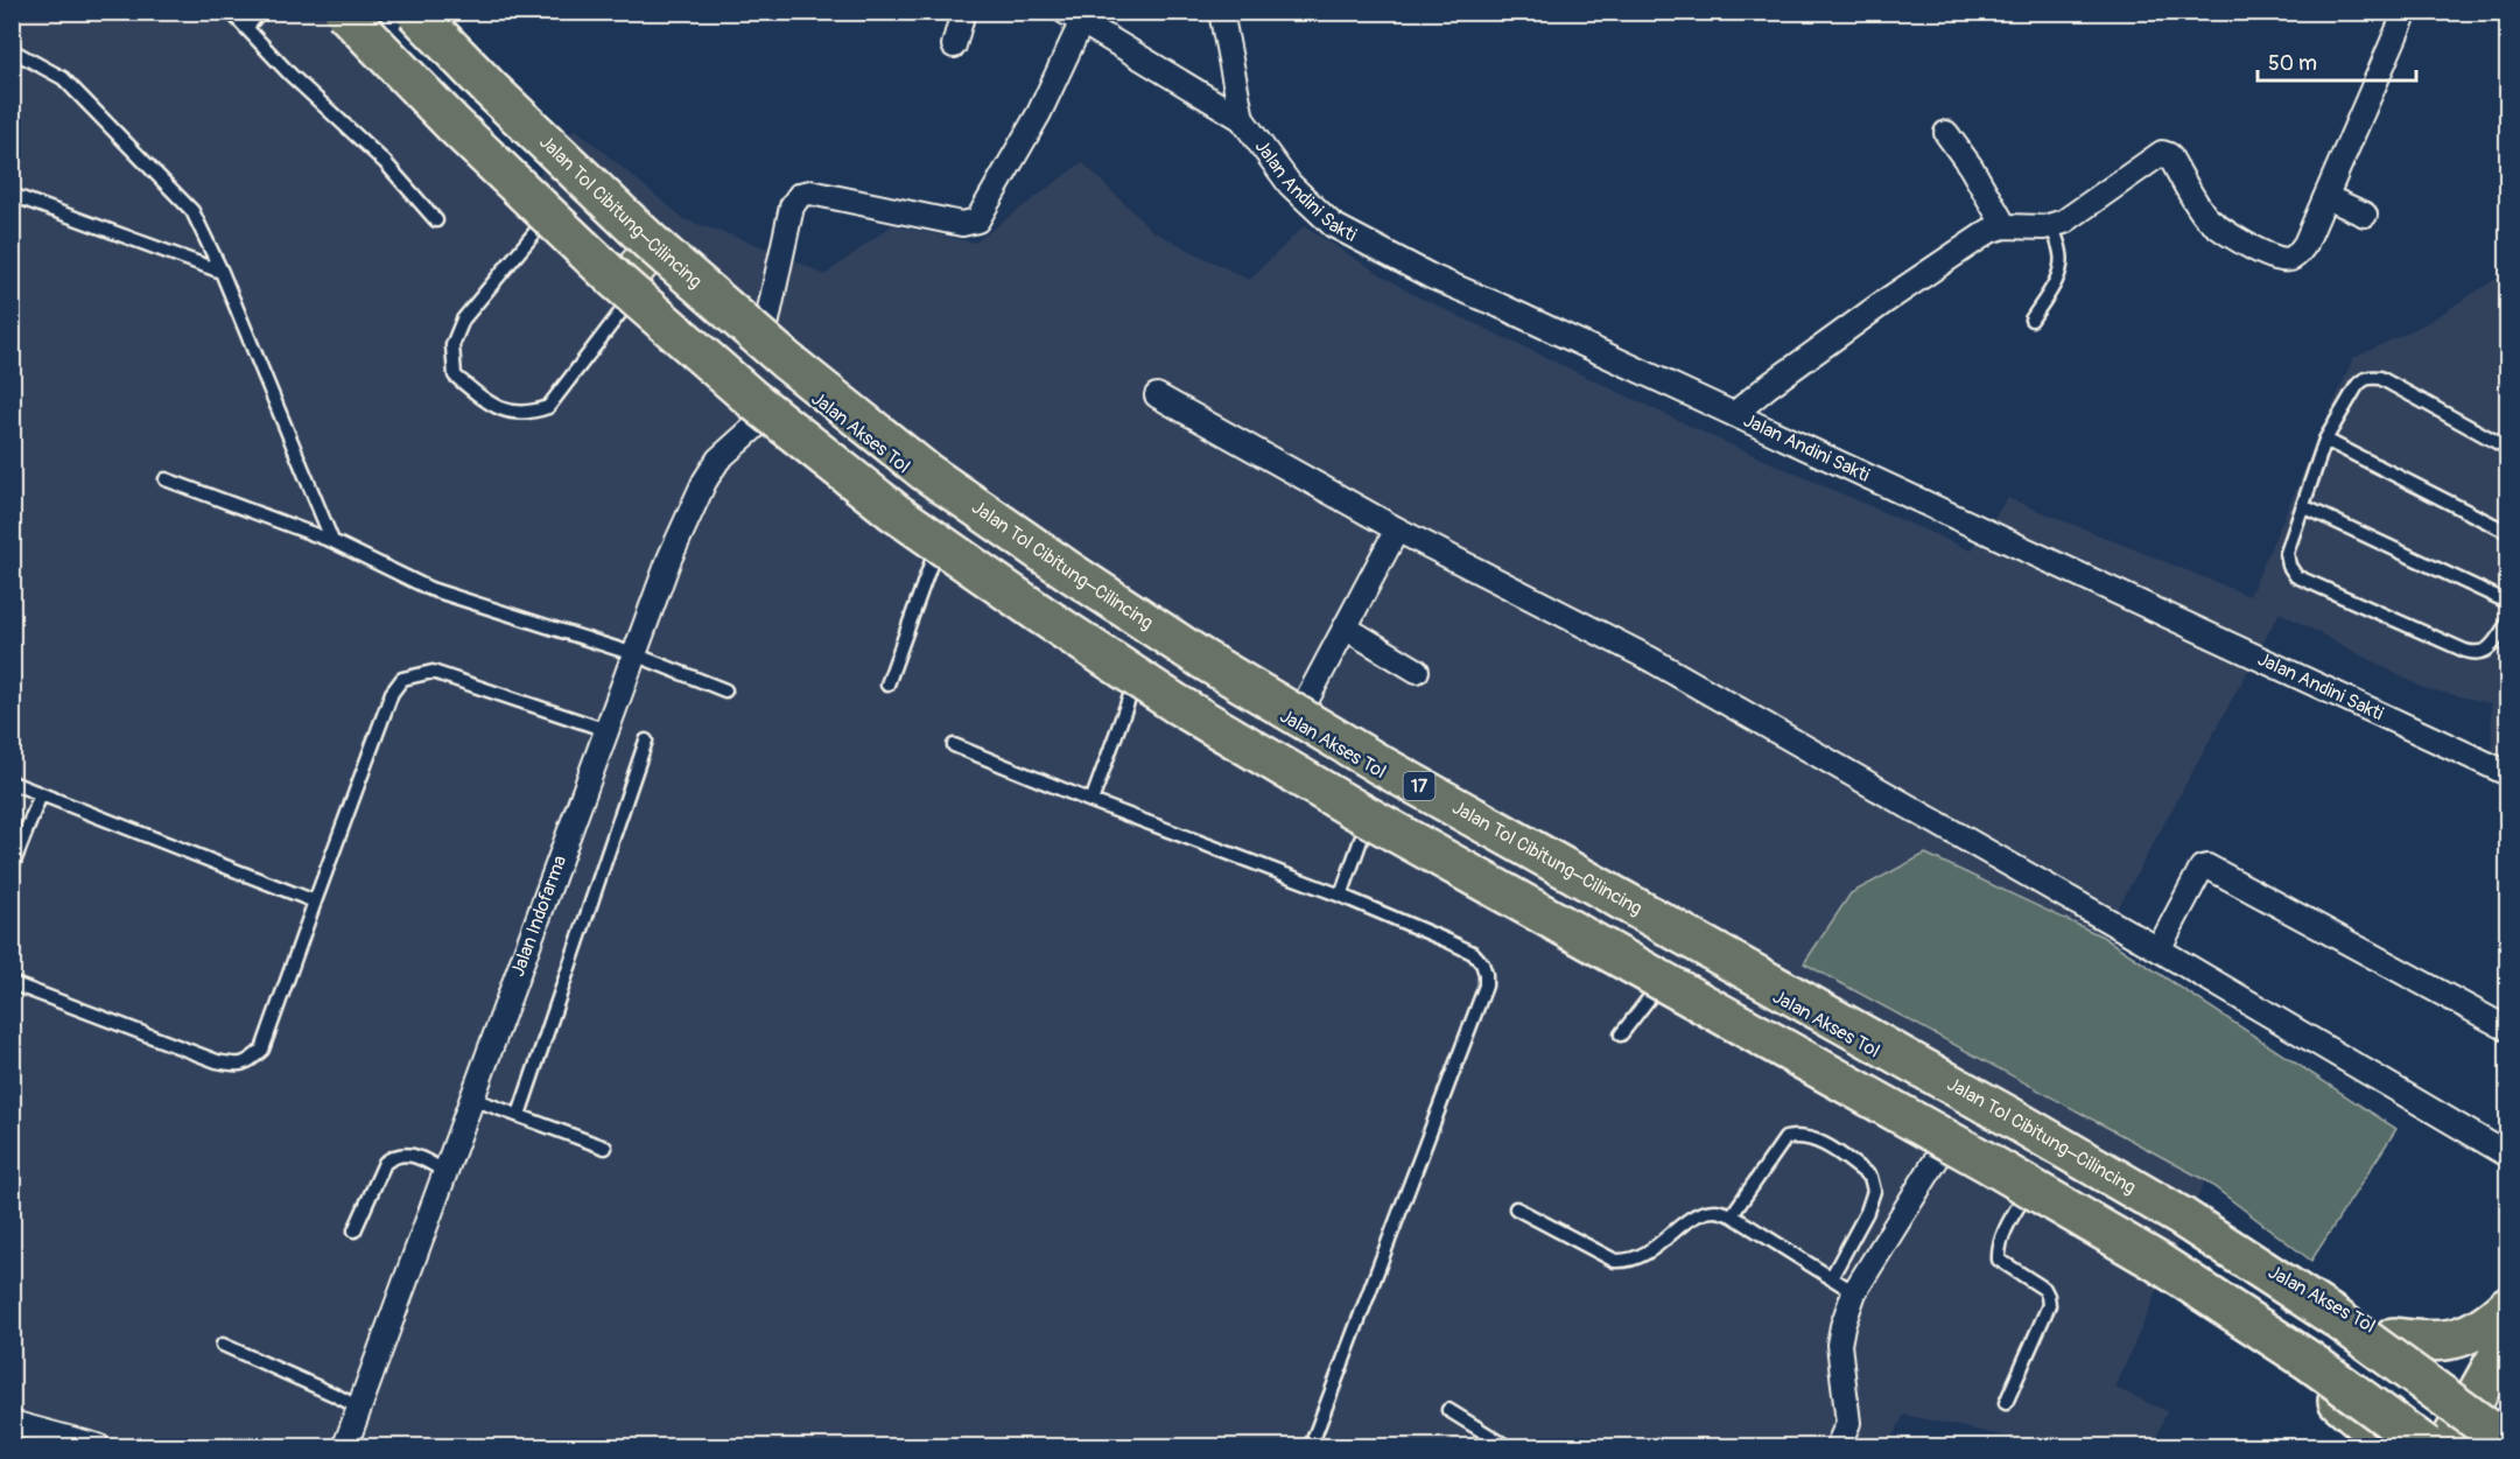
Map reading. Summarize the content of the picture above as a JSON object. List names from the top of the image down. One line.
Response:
{"streets":{"highway":["Jalan Tol Cibitung–Cilincing","17"],"main road":["Jalan Akses Tol"],"street":["Jalan Andini Sakti","Jalan Indofarma"]},"crossings":[["Jalan Tol Cibitung–Cilincing","Jalan Akses Tol"],["Jalan Akses Tol","Jalan Indofarma"]],"scale_bar":"50 m"}
